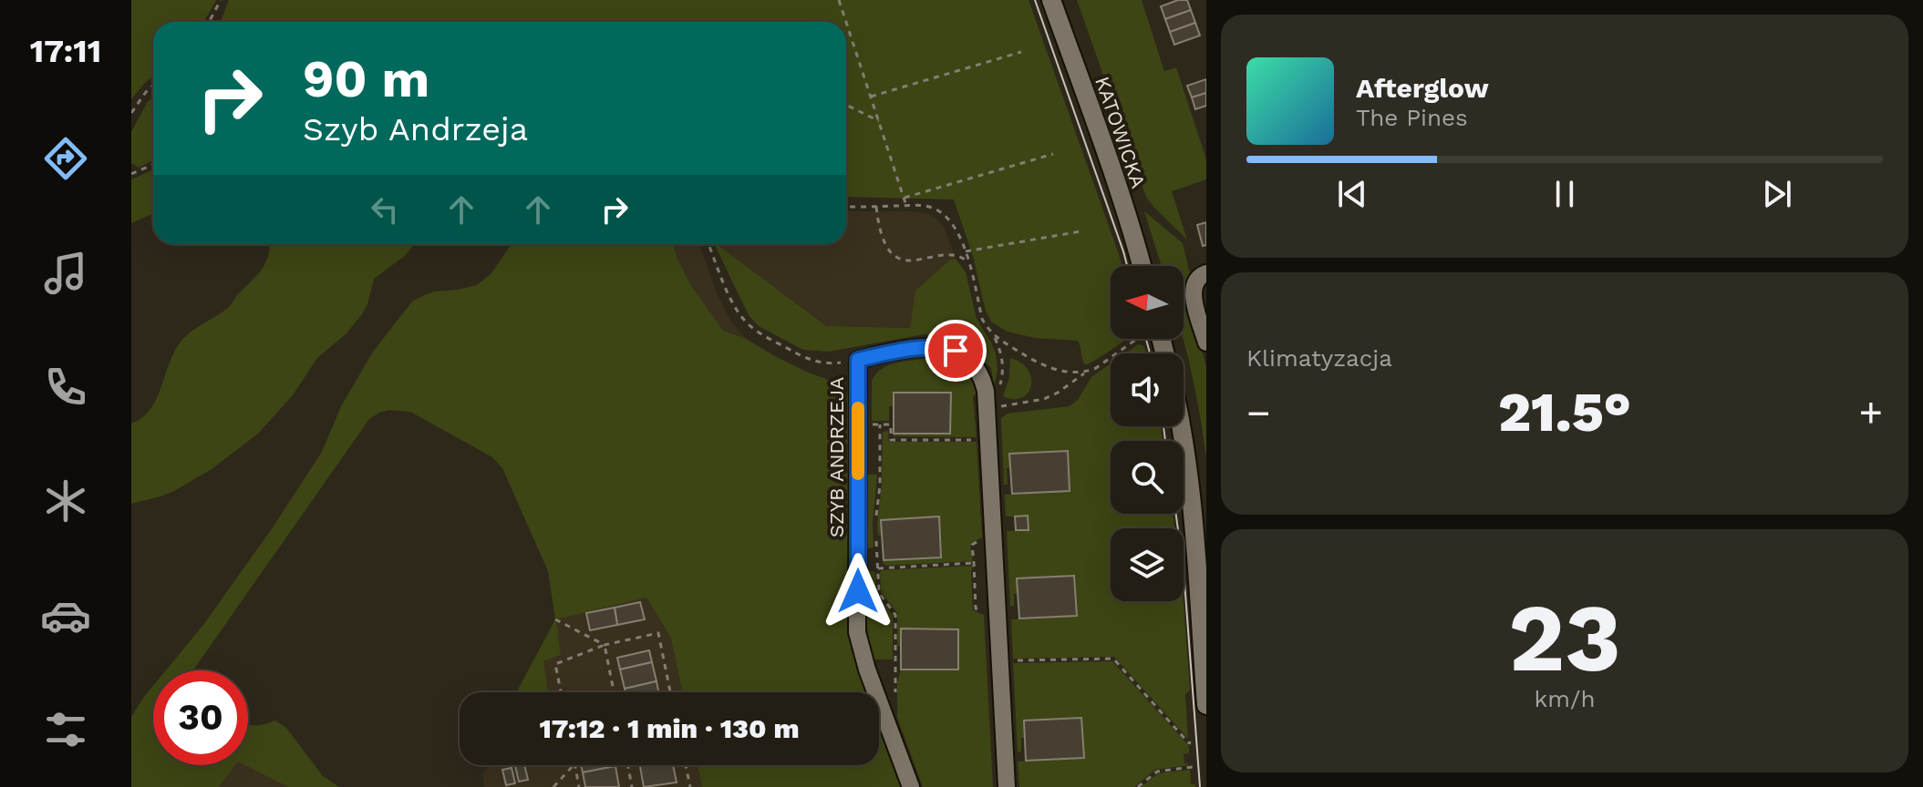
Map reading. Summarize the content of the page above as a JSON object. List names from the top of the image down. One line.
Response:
{"streets":{"street":["KATOWICKA","SZYB ANDRZEJA"]},"north":"left","page":{"tabs":"17:11","turn":["90 m","Szyb Andrzeja"],"song":["Afterglow","The Pines"],"tile":["Klimatyzacja",["23","km/h"]],"heat":["−","21.5°","+"],"limit":"30","trip":"17:12 · 1 min · 130 m"}}
